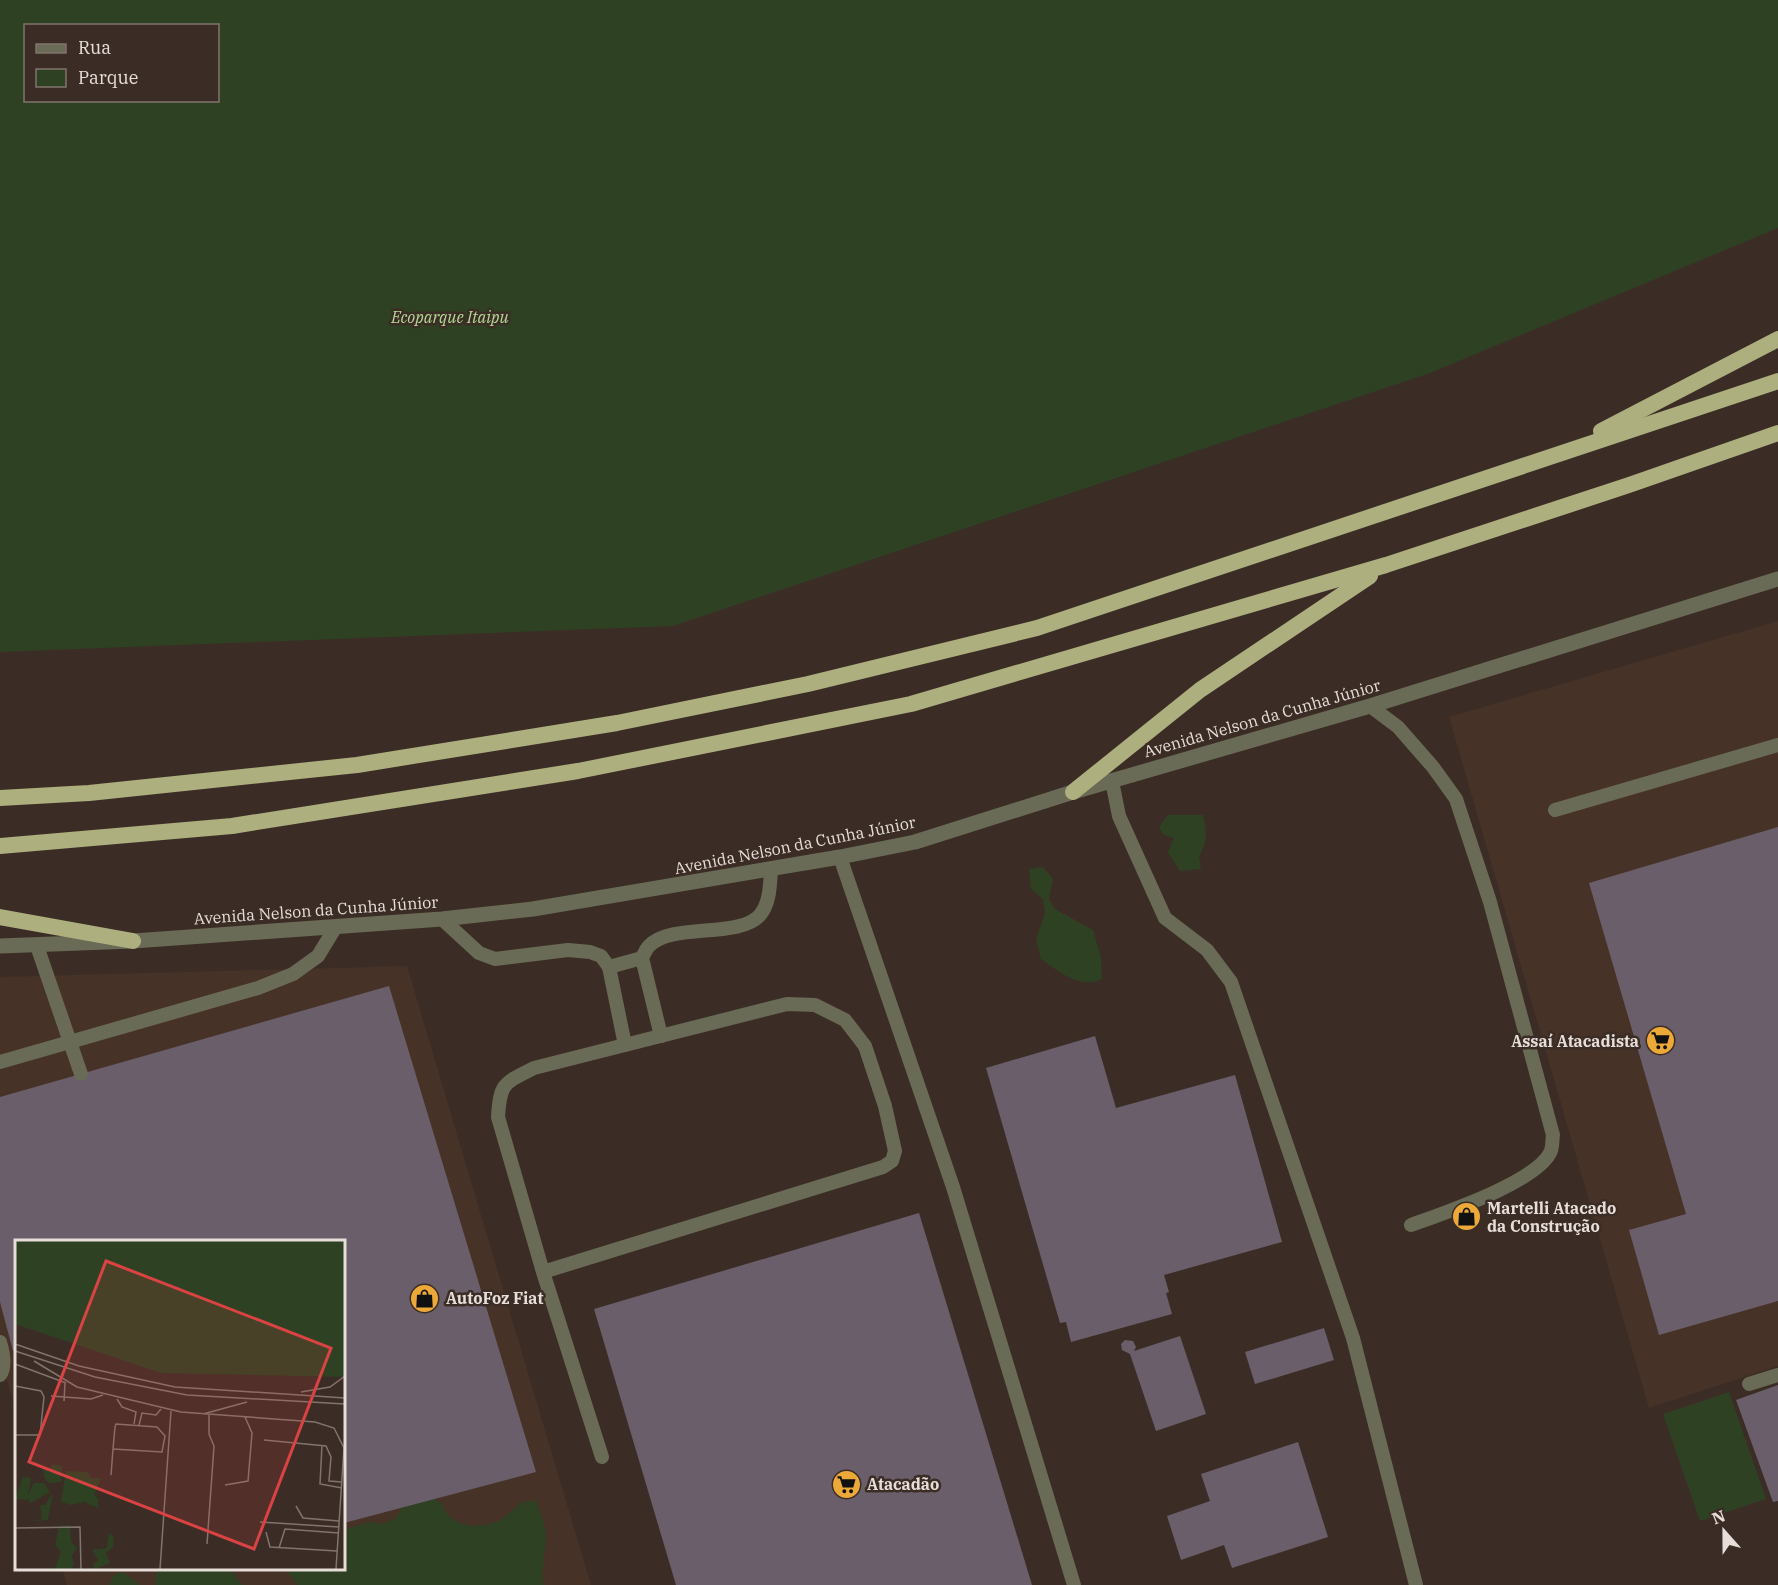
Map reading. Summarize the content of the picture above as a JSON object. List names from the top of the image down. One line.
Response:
{"streets":{"street":["Avenida Nelson da Cunha Júnior"]},"parks":["Ecoparque Itaipu"],"places":{"supermarket":["Assaí Atacadista","Atacadão"],"shop":["Martelli Atacado da Construção","AutoFoz Fiat"]},"legend":["Rua","Parque"],"north":"top"}
